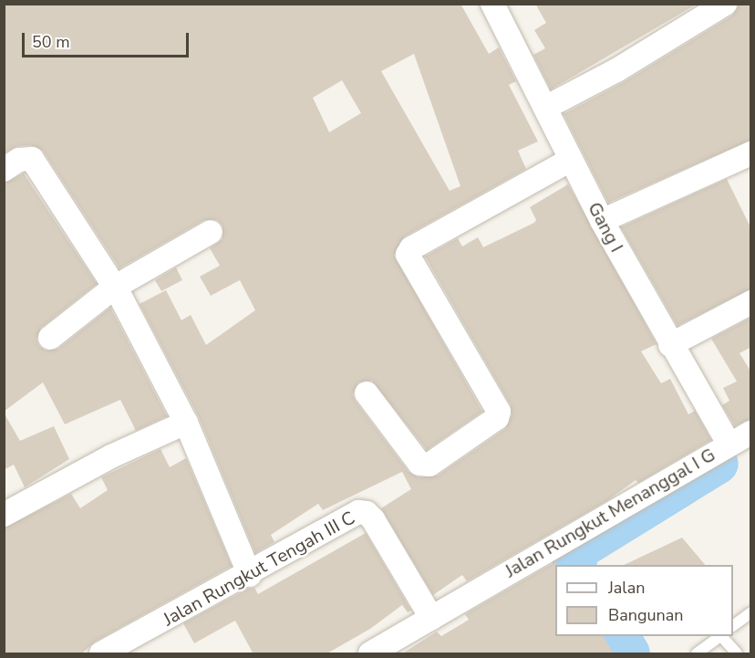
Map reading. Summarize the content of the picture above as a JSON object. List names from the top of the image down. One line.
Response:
{"streets":{"street":["Gang I","Jalan Rungkut Menanggal I G","Jalan Rungkut Tengah III C"]},"crossings":[["Gang I","Jalan Rungkut Menanggal I G"],["Jalan Rungkut Menanggal I G","Jalan Rungkut Tengah III C"]],"legend":["Jalan","Bangunan"],"scale_bar":"50 m"}
